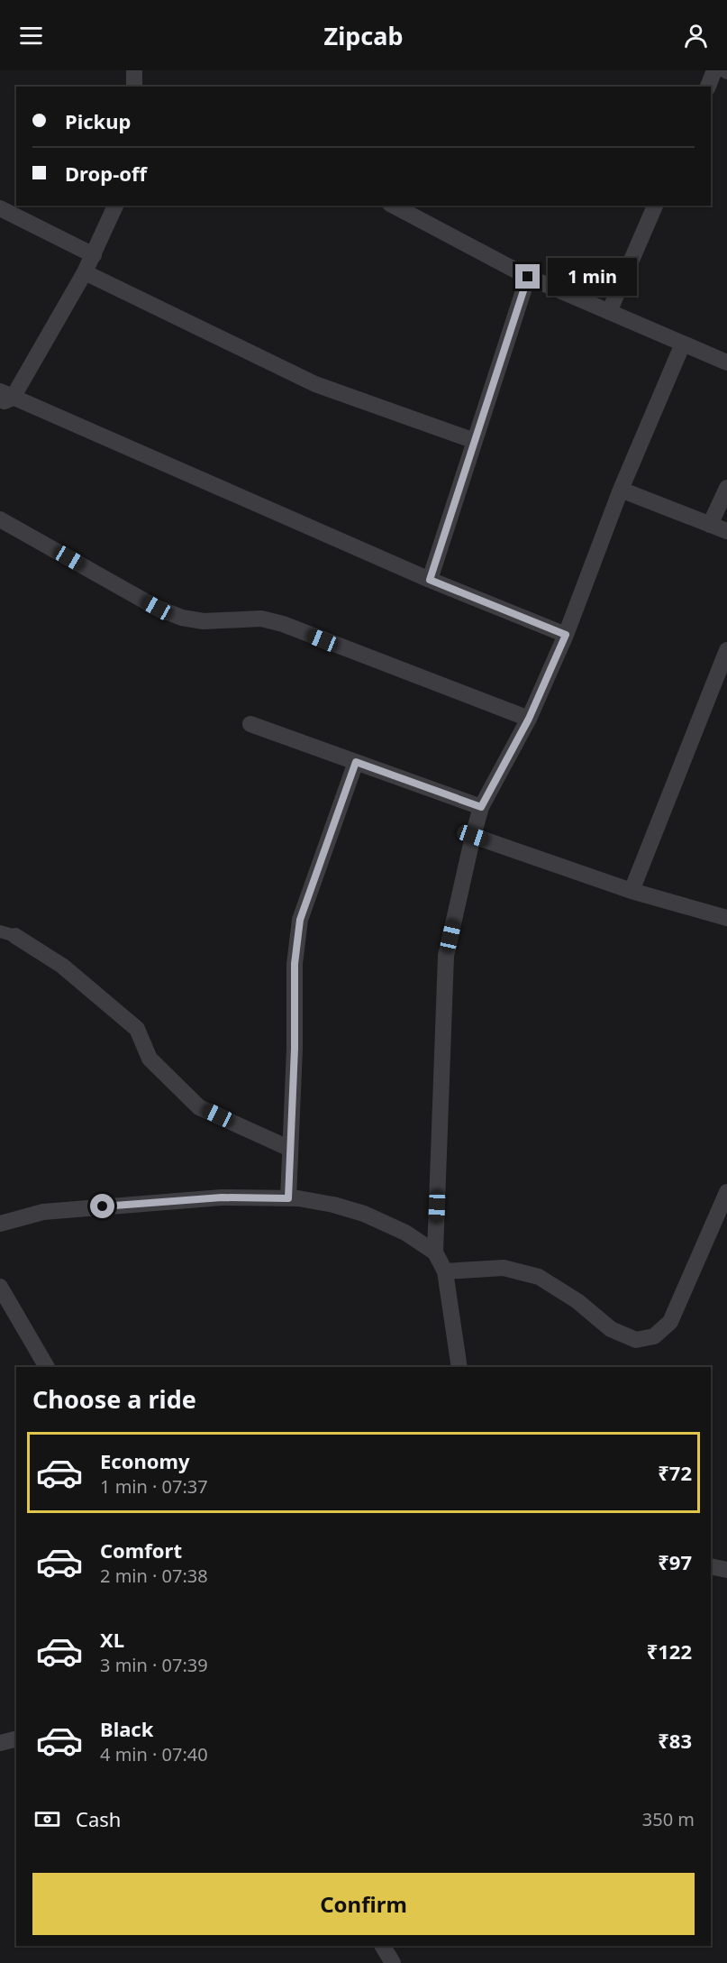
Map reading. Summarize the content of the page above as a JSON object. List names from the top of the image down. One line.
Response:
{"page":{"header":"Zipcab","banner":["Pickup","Drop-off"],"bubble":"1 min","heading":"Choose a ride","list":[{"name":"Economy","note":"1 min · 07:37","value":"₹72"},{"name":"Comfort","note":"2 min · 07:38","value":"₹97"},{"name":"XL","note":"3 min · 07:39","value":"₹122"},{"name":"Black","note":"4 min · 07:40","value":"₹83"}],"pay":["Cash","350 m"],"buttons":"Confirm"}}
